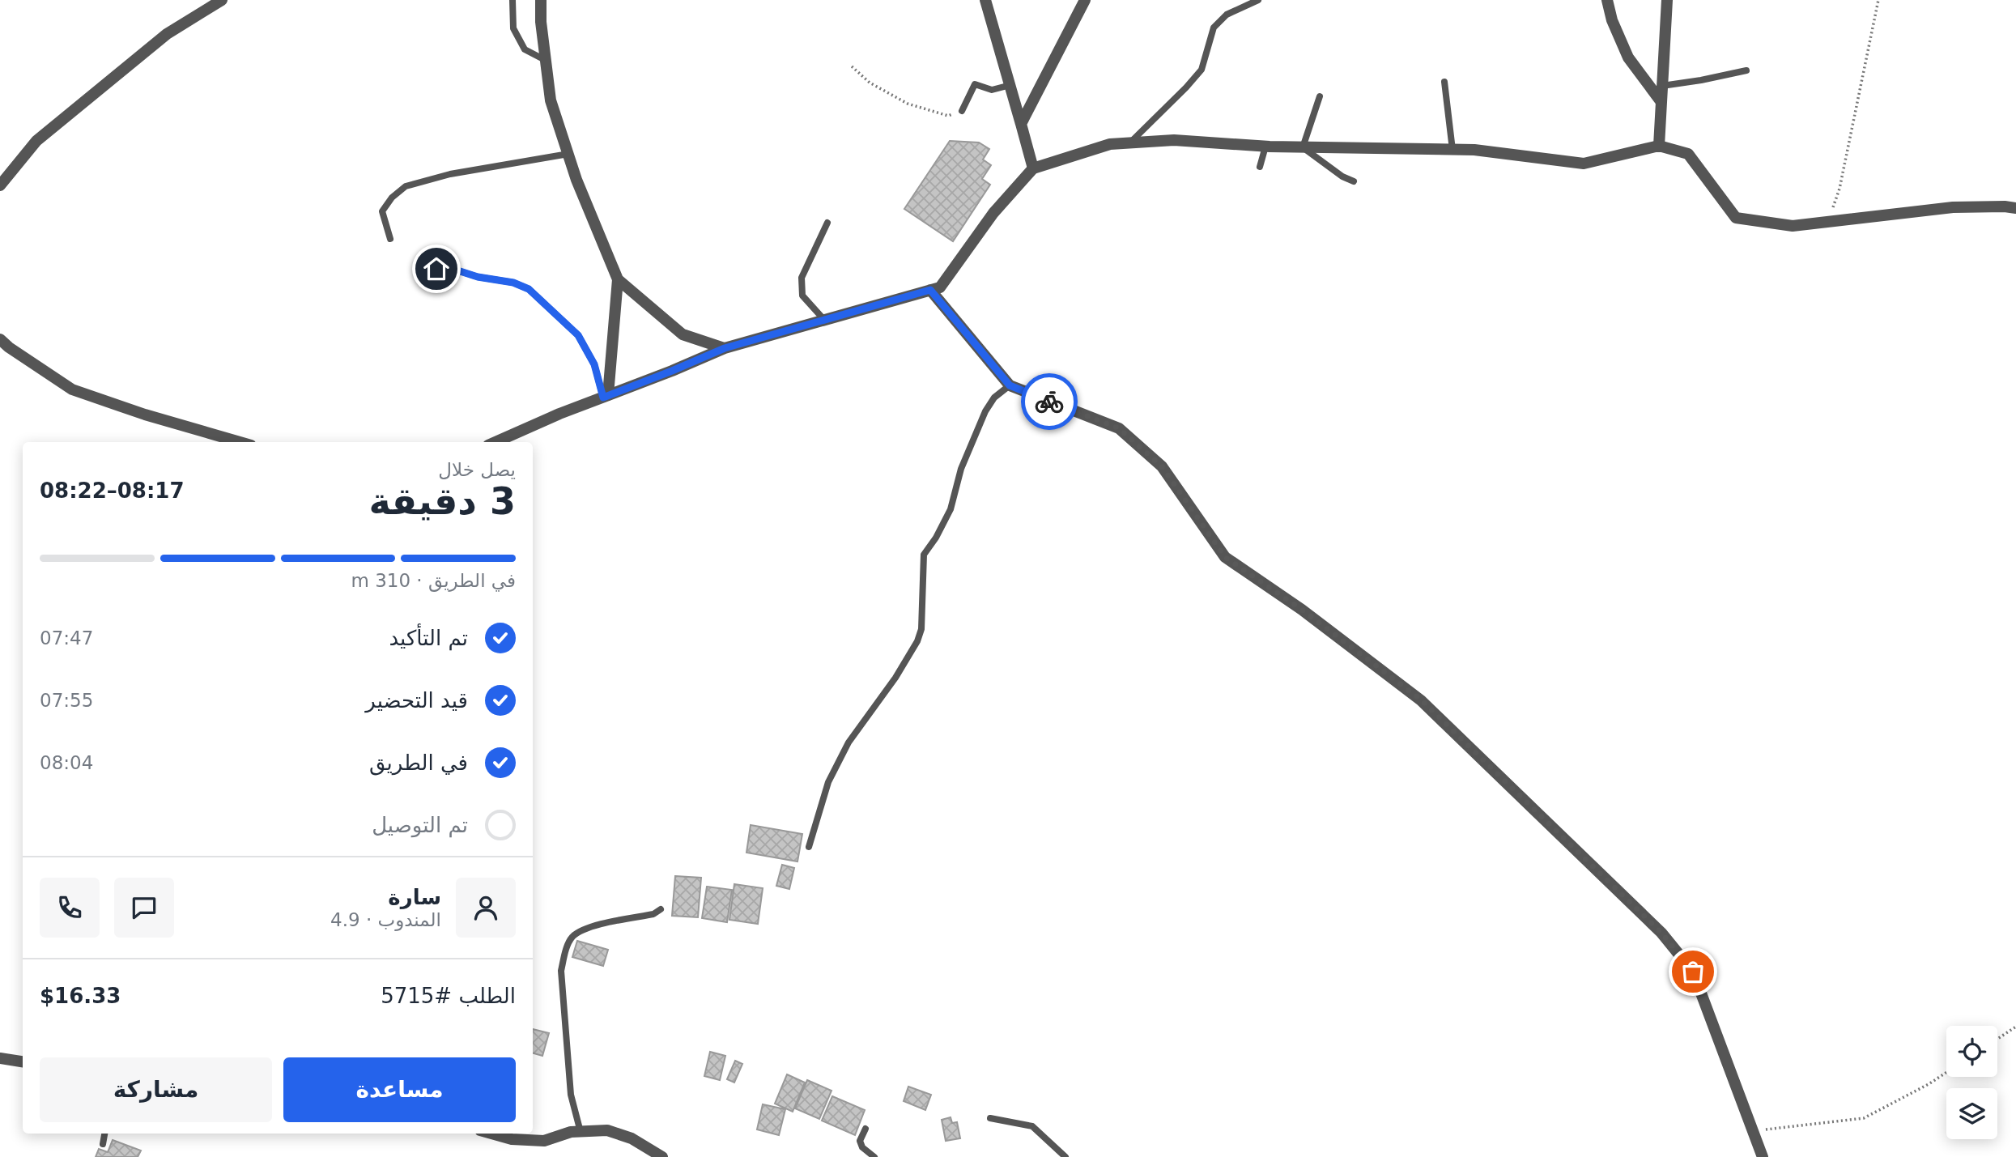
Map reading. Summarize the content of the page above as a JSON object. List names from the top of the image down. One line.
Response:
{"page":{"heading":["3 دقيقة","يصل خلال","08:17–08:22"],"panel":["سارة","المندوب · 4.9","الطلب #5715","$16.33"],"bar":"في الطريق · 310 m","list":[["تم التأكيد","07:47"],["قيد التحضير","07:55"],["في الطريق","08:04"],"تم التوصيل"],"buttons":["مساعدة","مشاركة"]}}
